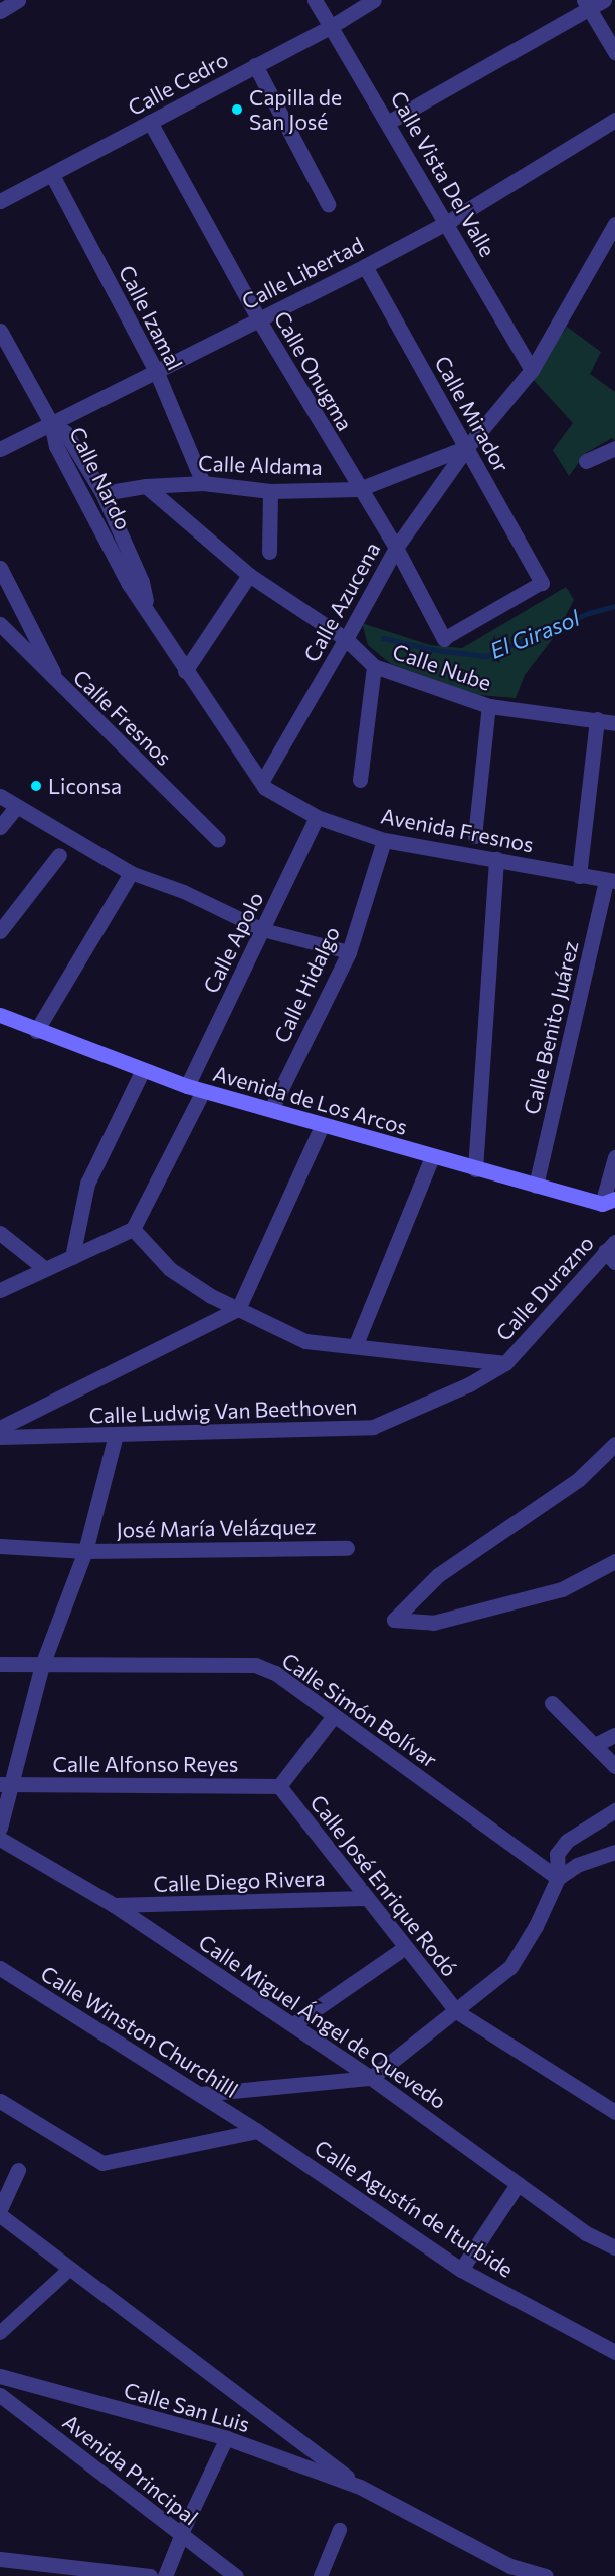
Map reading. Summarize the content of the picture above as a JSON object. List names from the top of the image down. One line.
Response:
{"streets":{"main road":["Avenida de Los Arcos"],"street":["Calle Cedro","Calle Vista Del Valle","Calle Libertad","Calle Izamal","Calle Onugma","Calle Mirador","Calle Aldama","Calle Nardo","Calle Azucena","Calle Nube","Calle Fresnos","Avenida Fresnos","Calle Apolo","Calle Hidalgo","Calle Benito Juárez","Calle Durazno","Calle Ludwig Van Beethoven","José María Velázquez","Calle Simón Bolívar","Calle Alfonso Reyes","Calle Diego Rivera","Calle José Enrique Rodó","Calle Miguel Ángel de Quevedo","Calle Winston Churchilll","Calle Agustín de Iturbide","Calle San Luis","Avenida Principal"]},"crossings":[["Calle Cedro","Calle Vista Del Valle"],["Calle Cedro","Calle Izamal"],["Calle Cedro","Calle Onugma"],["Calle Vista Del Valle","Calle Libertad"],["Calle Vista Del Valle","Calle Aldama"],["Calle Libertad","Calle Izamal"],["Calle Libertad","Calle Onugma"],["Calle Libertad","Calle Mirador"],["Calle Libertad","Calle Nardo"],["Calle Izamal","Calle Aldama"],["Calle Onugma","Calle Aldama"],["Calle Onugma","Calle Azucena"],["Calle Mirador","Calle Aldama"],["Calle Mirador","Calle Azucena"],["Calle Aldama","Calle Nardo"],["Calle Aldama","Calle Azucena"],["Calle Aldama","Calle Nube"],["Calle Nardo","Calle Azucena"],["Calle Nardo","Avenida Fresnos"],["Calle Azucena","Calle Nube"],["Calle Azucena","Avenida Fresnos"],["Avenida Fresnos","Calle Apolo"],["Avenida Fresnos","Calle Hidalgo"],["Avenida Fresnos","Calle Benito Juárez"],["Calle Apolo","Avenida de Los Arcos"],["Calle Hidalgo","Avenida de Los Arcos"],["Calle Benito Juárez","Avenida de Los Arcos"],["Calle Durazno","Calle Ludwig Van Beethoven"],["Calle Alfonso Reyes","Calle José Enrique Rodó"],["Calle Diego Rivera","Calle José Enrique Rodó"],["Calle Diego Rivera","Calle Miguel Ángel de Quevedo"],["Calle Winston Churchilll","Calle Agustín de Iturbide"]],"water":["El Girasol"],"places":["Capilla de San José","Liconsa"]}
